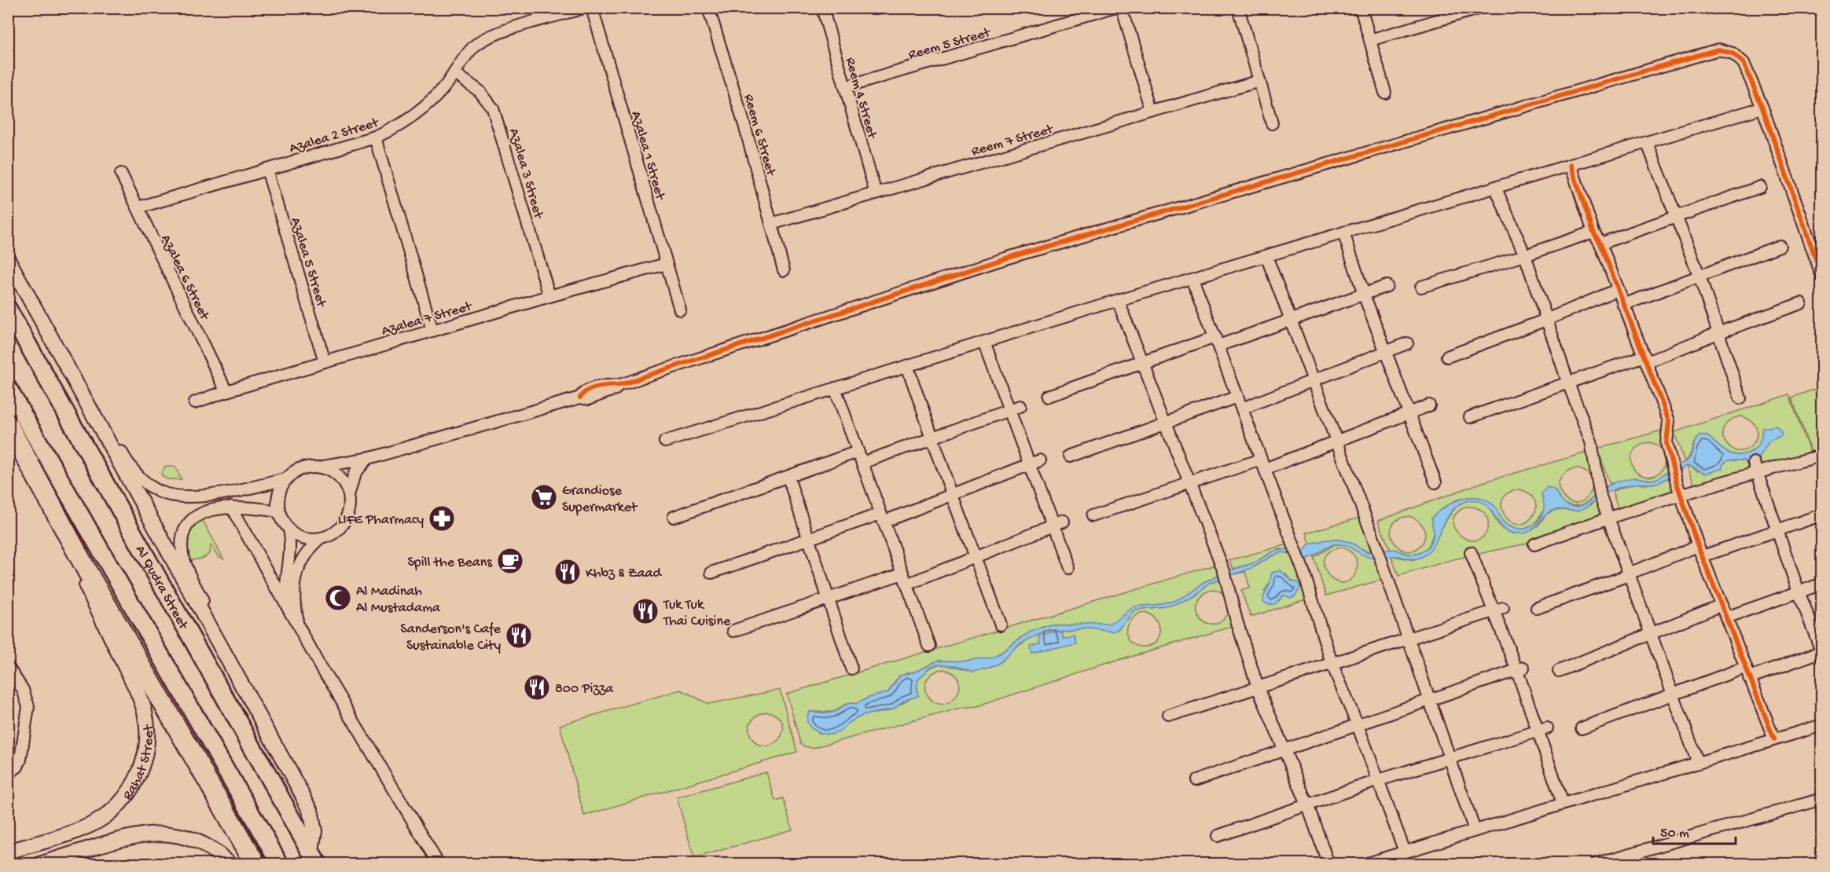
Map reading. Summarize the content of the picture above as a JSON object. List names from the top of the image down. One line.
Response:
{"streets":{"main road":["Al Qudra Street","Rahat Street"],"street":["Reem 5 Street","Reem 4 Street","Azalea 2 Street","Reem 6 Street","Reem 7 Street","Azalea 1 Street","Azalea 3 Street","Azalea 5 Street","Azalea 6 Street","Azalea 7 Street"]},"crossings":[["Reem 5 Street","Reem 4 Street"],["Reem 4 Street","Reem 7 Street"],["Azalea 2 Street","Azalea 3 Street"],["Azalea 2 Street","Azalea 5 Street"],["Azalea 2 Street","Azalea 6 Street"],["Reem 6 Street","Reem 7 Street"],["Azalea 1 Street","Azalea 7 Street"],["Azalea 3 Street","Azalea 7 Street"],["Azalea 5 Street","Azalea 7 Street"],["Azalea 6 Street","Azalea 7 Street"]],"places":{"supermarket":["Grandiose Supermarket"],"pharmacy":["LIFE Pharmacy"],"cafe":["Spill the Beans"],"restaurant":["Khbz & Zaad","Tuk Tuk Thai Cuisine","Sanderson's Cafe Sustainable City","800 Pizza"],"mosque":["Al Madinah Al Mustadama"]},"scale_bar":"50 m"}
